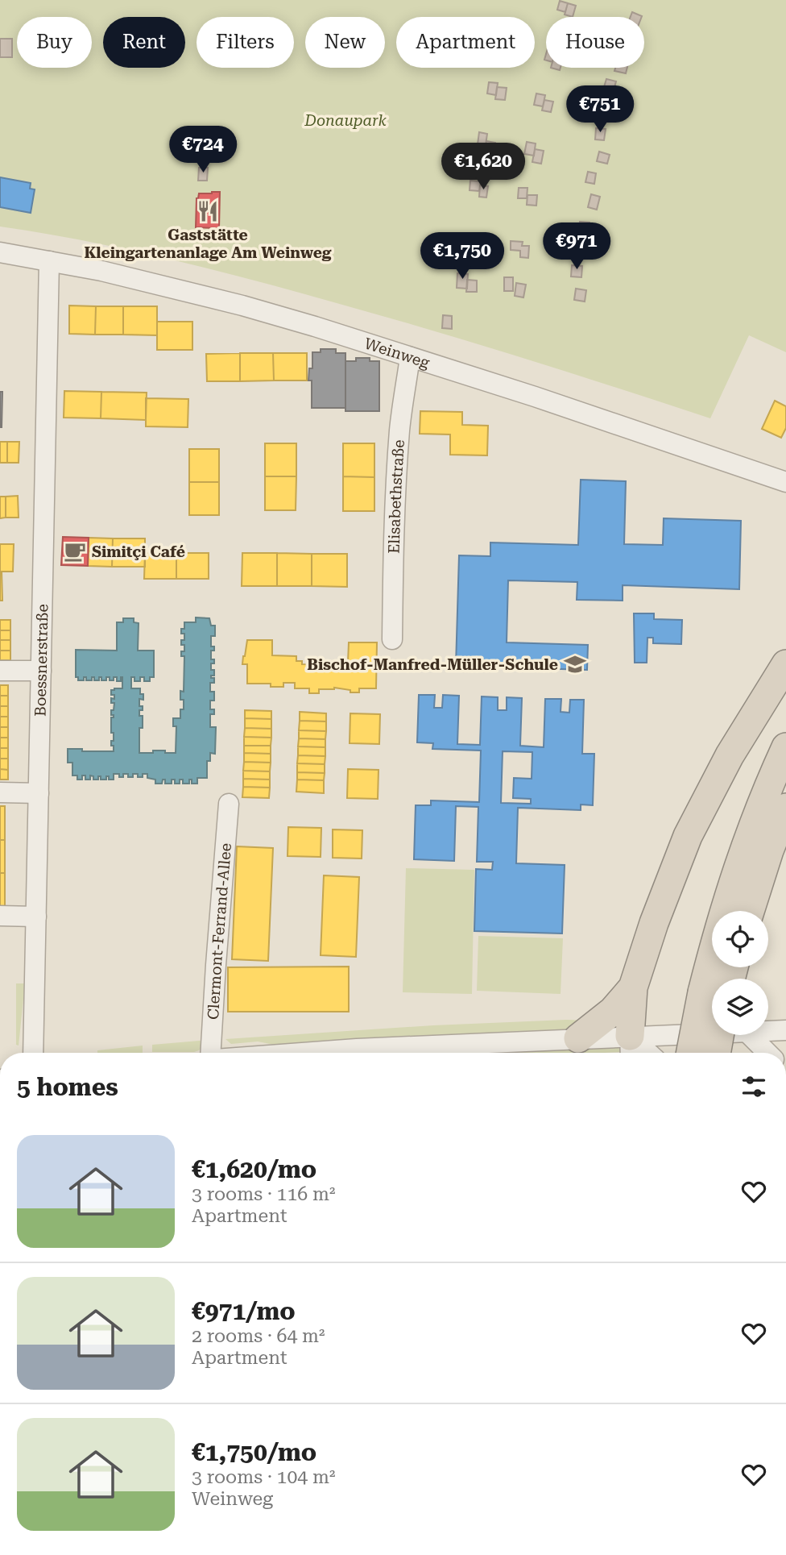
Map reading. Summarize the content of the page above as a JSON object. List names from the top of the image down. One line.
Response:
{"streets":{"street":["Weinweg","Elisabethstraße","Boessnerstraße","Clermont-Ferrand-Allee"]},"crossings":[["Weinweg","Elisabethstraße"],["Weinweg","Boessnerstraße"]],"parks":["Donaupark"],"places":{"restaurant":["Gaststätte Kleingartenanlage Am Weinweg"],"cafe":["Simitçi Café"],"school or university":["Bischof-Manfred-Müller-Schule"]},"page":{"chip":["Buy","Rent","Filters","New","Apartment","House"],"price":["€751","€724","€1,620","€971","€1,750"],"heading":"5 homes","list":[{"name":"€1,620/mo","note":"3 rooms · 116 m² · Apartment"},{"name":"€971/mo","note":"2 rooms · 64 m² · Apartment"},{"name":"€1,750/mo","note":"3 rooms · 104 m² · Weinweg"}]}}
